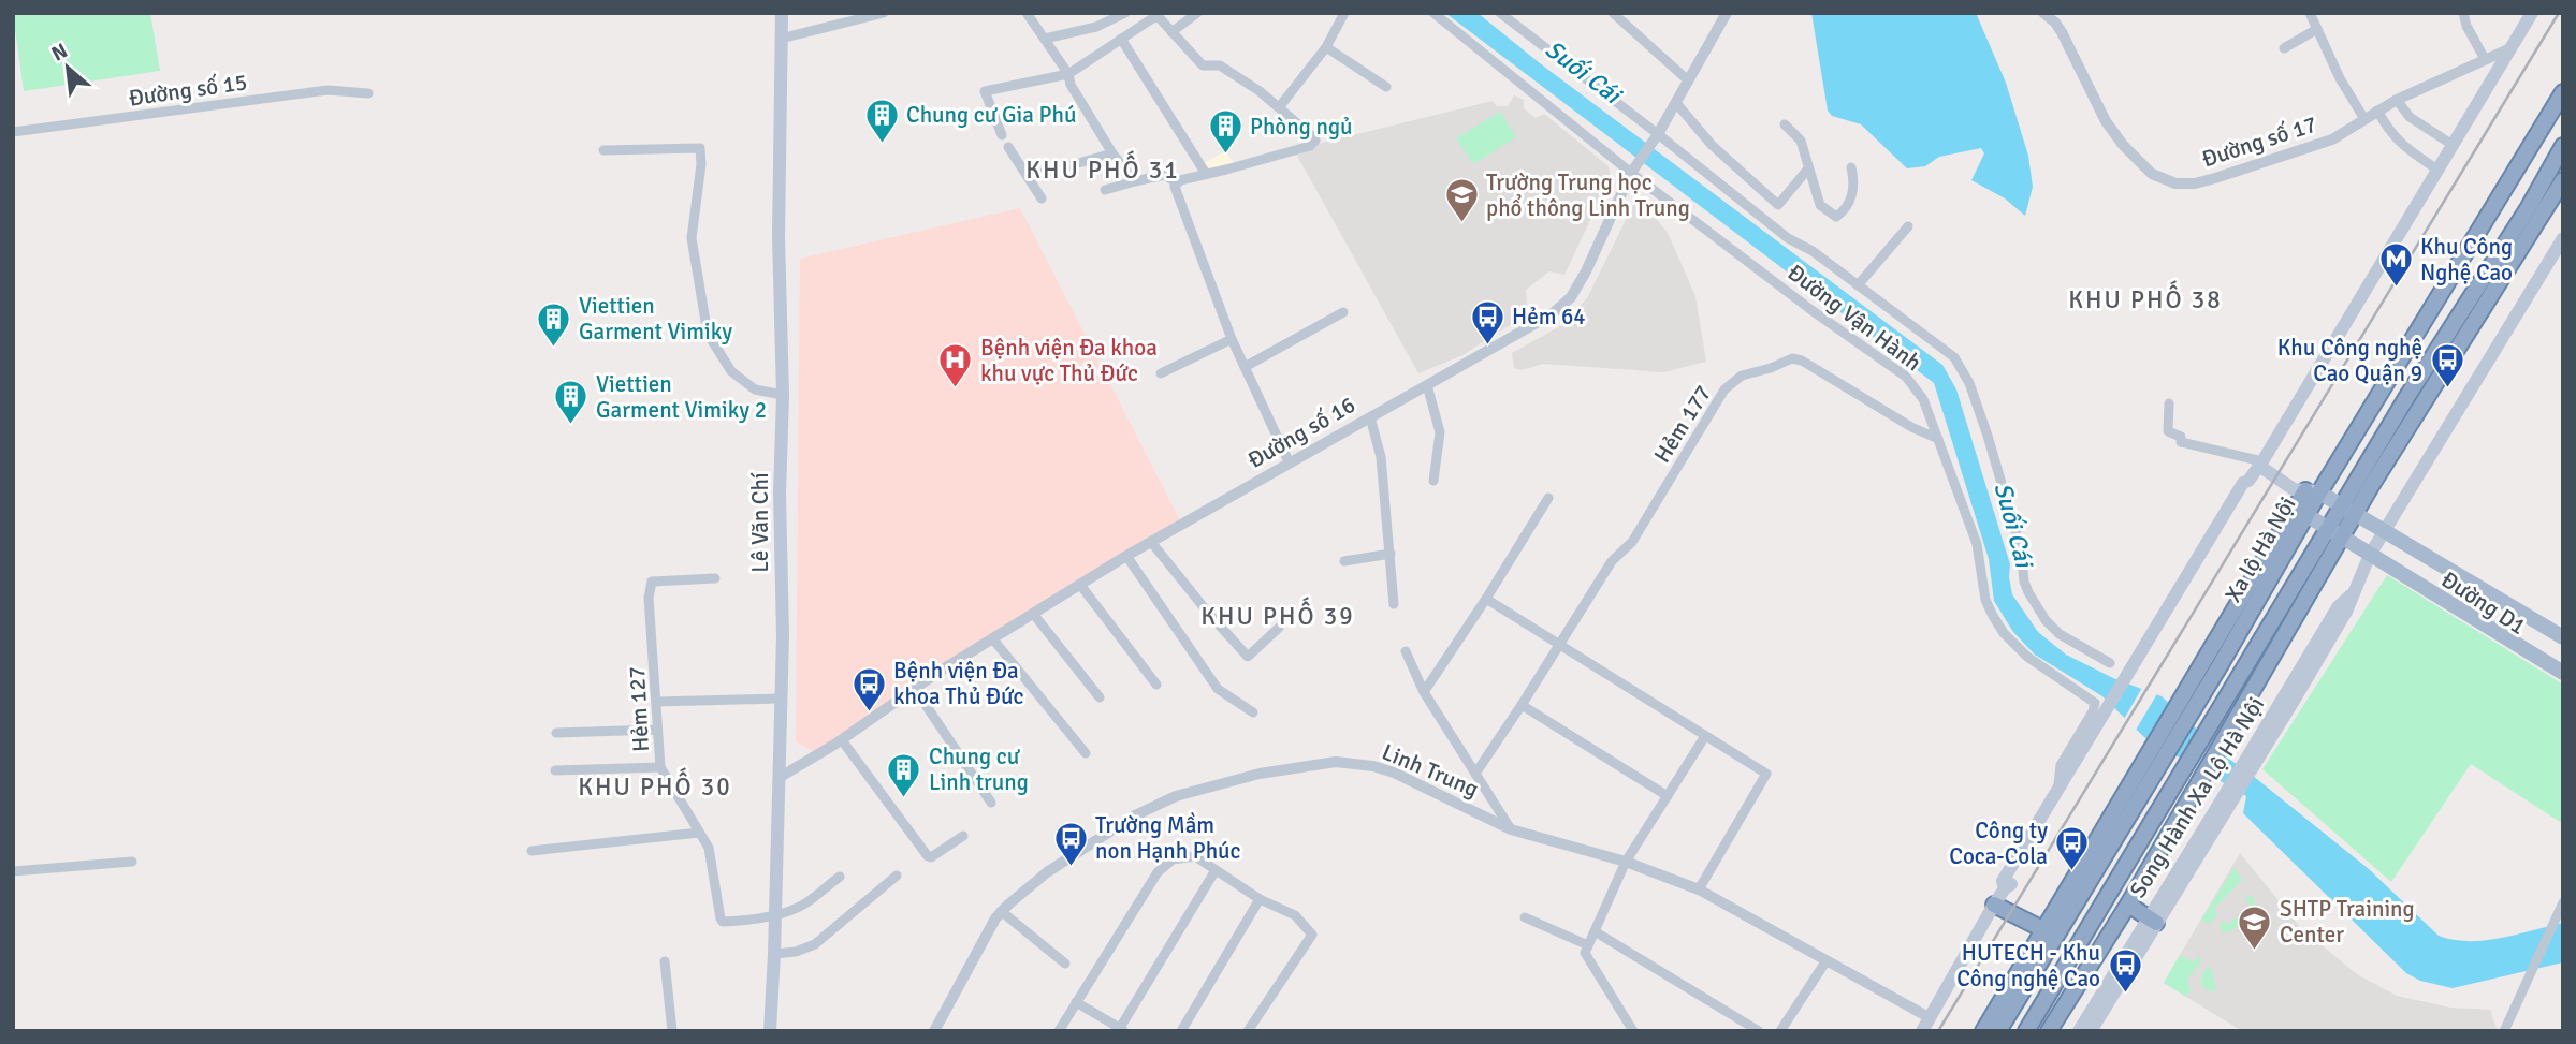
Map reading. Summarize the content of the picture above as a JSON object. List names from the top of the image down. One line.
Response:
{"streets":{"highway":["Xa lộ Hà Nội"],"main road":["Lê Văn Chí","Đường D1","Song Hành Xa Lộ Hà Nội"],"street":["Đường số 15","Đường số 17","Đường Vận Hành","Hẻm 177","Đường số 16","Hẻm 127","Linh Trung"]},"crossings":[["Đường Vận Hành","Hẻm 177"],["Đường Vận Hành","Đường số 16"],["Đường số 16","Lê Văn Chí"],["Lê Văn Chí","Hẻm 127"],["Xa lộ Hà Nội","Đường D1"],["Đường D1","Song Hành Xa Lộ Hà Nội"]],"districts":["KHU PHỐ 31","KHU PHỐ 38","KHU PHỐ 39","KHU PHỐ 30"],"water":["Suối Cái"],"places":{"building":["Chung cư Gia Phú","Phòng ngủ","Viettien Garment Vimiky","Viettien Garment Vimiky 2","Chung cư Linh trung"],"school or university":["Trường Trung học phổ thông Linh Trung","SHTP Training Center"],"metro station":["Khu Công Nghệ Cao"],"bus stop":["Hẻm 64","Khu Công nghệ Cao Quận 9","Bệnh viện Đa khoa Thủ Đức","Trường Mầm non Hạnh Phúc","Công ty Coca-Cola","HUTECH - Khu Công nghệ Cao"],"hospital":["Bệnh viện Đa khoa khu vực Thủ Đức"]},"north":"top left"}
